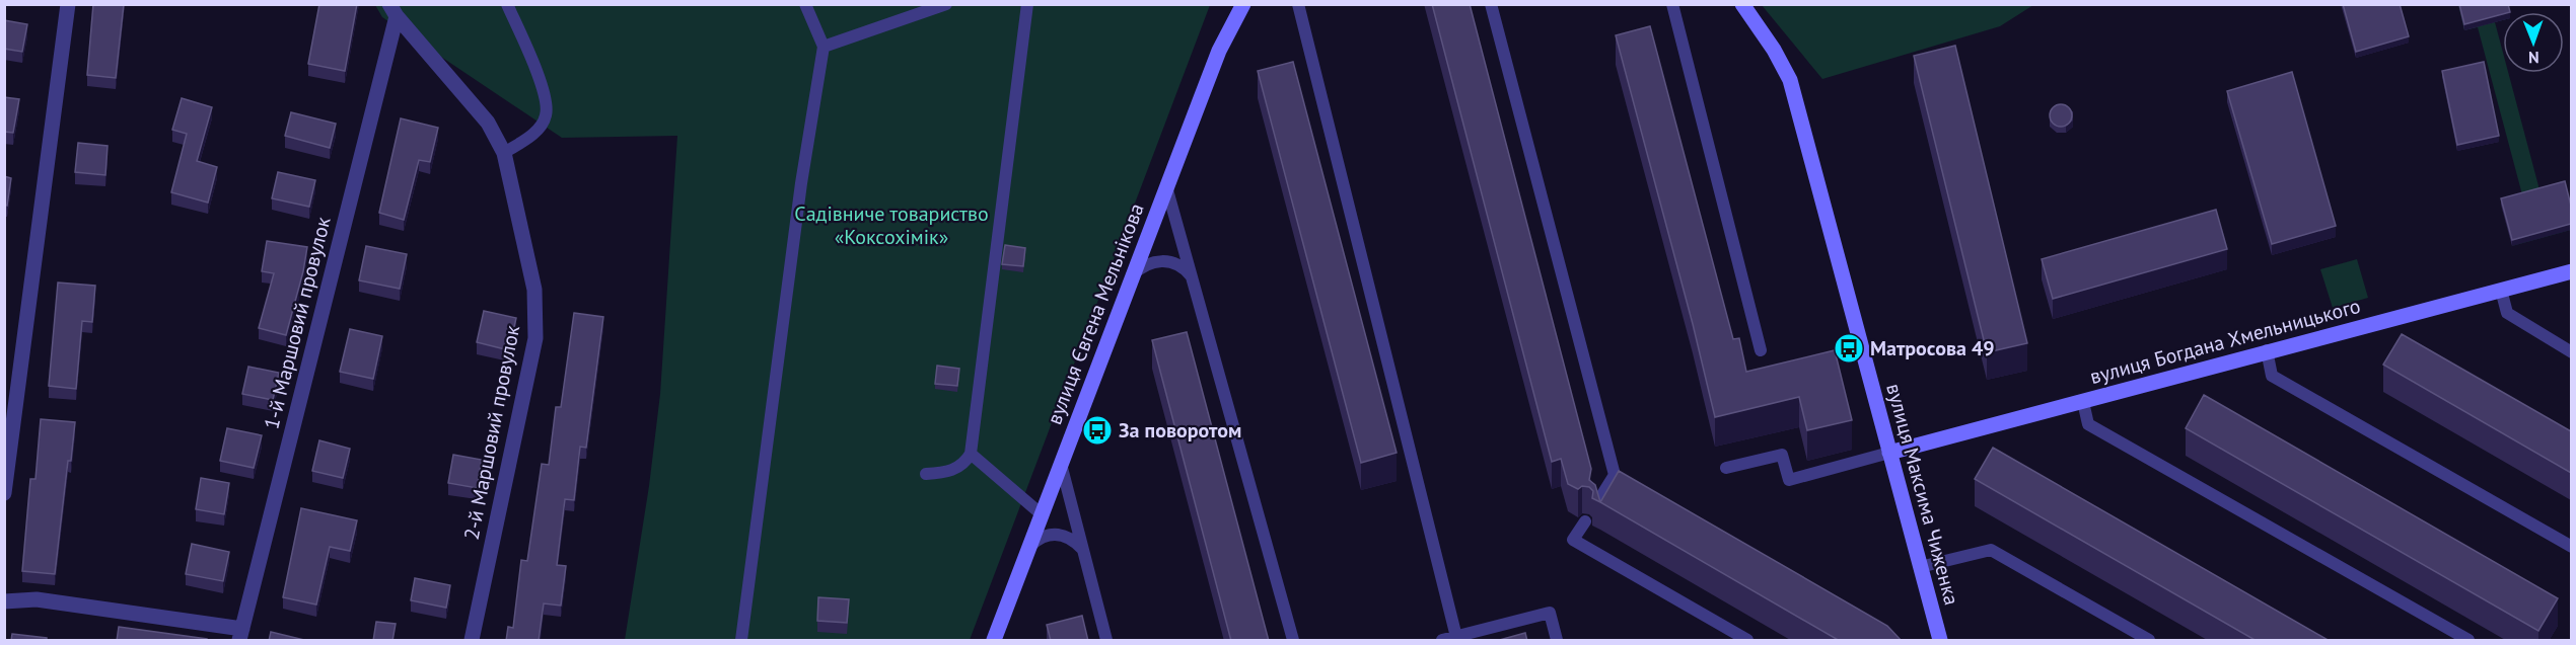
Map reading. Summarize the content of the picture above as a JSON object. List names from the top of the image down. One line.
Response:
{"streets":{"street":["вулиця Євгена Мельнікова","1-й Маршовий провулок","вулиця Богдана Хмельницького","2-й Маршовий провулок","вулиця Максима Чиженка"]},"crossings":[["1-й Маршовий провулок","2-й Маршовий провулок"],["вулиця Богдана Хмельницького","вулиця Максима Чиженка"]],"parks":["Садівниче товариство «Коксохімік»"],"places":{"bus stop":["Матросова 49","За поворотом"]},"north":"bottom"}
